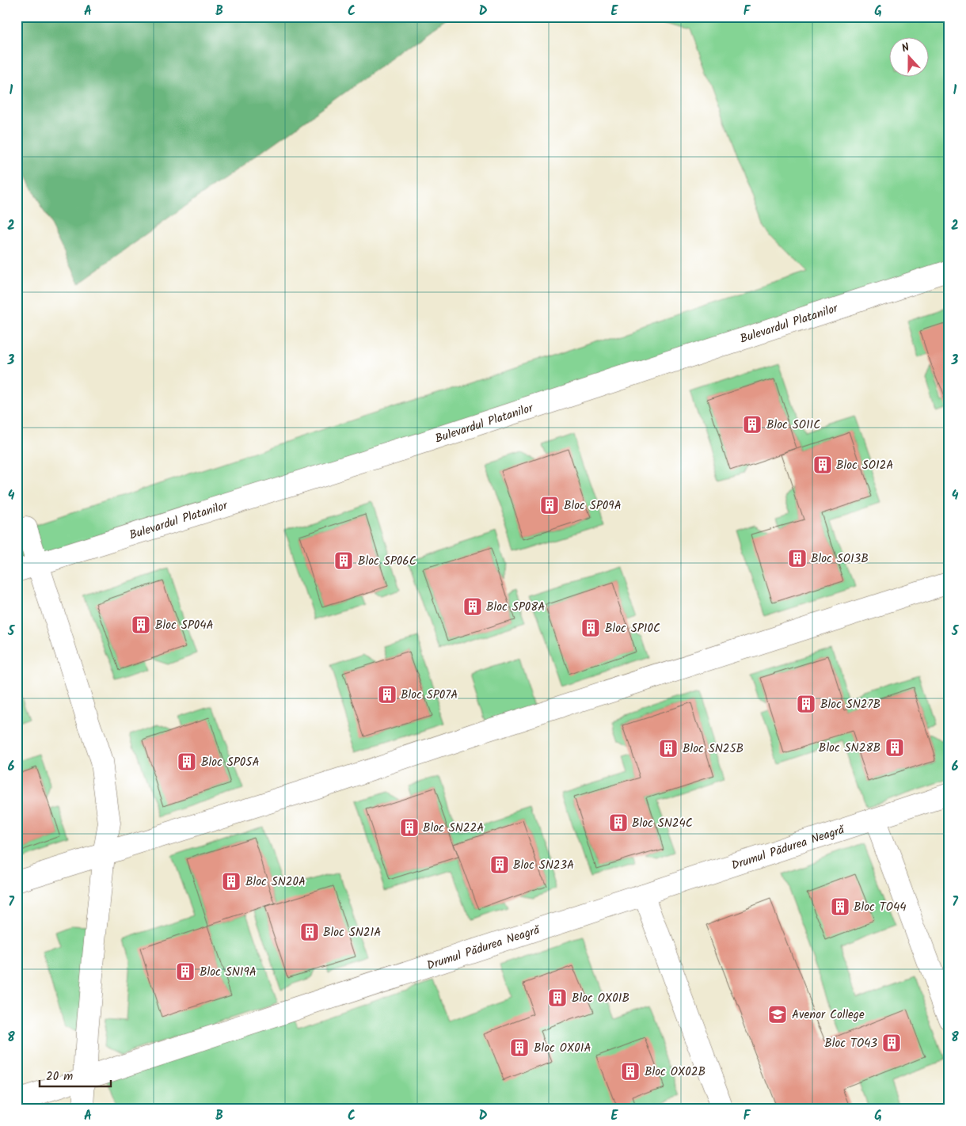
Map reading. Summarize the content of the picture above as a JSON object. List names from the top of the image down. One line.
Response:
{"streets":{"street":["Bulevardul Platanilor","Drumul Pădurea Neagră"]},"places":{"building":["Bloc SO11C","Bloc SO12A","Bloc SP09A","Bloc SO13B","Bloc SP06C","Bloc SP08A","Bloc SP04A","Bloc SP10C","Bloc SP07A","Bloc SN27B","Bloc SN28B","Bloc SN25B","Bloc SP05A","Bloc SN24C","Bloc SN22A","Bloc SN23A","Bloc SN20A","Bloc TO44","Bloc SN21A","Bloc SN19A","Bloc OX01B","Bloc TO43","Bloc OX01A","Bloc OX02B"],"school or university":["Avenor College"]},"scale_bar":"20 m","north":"top","grid":{"columns":["A","B","C","D","E","F","G"],"rows":["1","2","3","4","5","6","7","8"]}}
